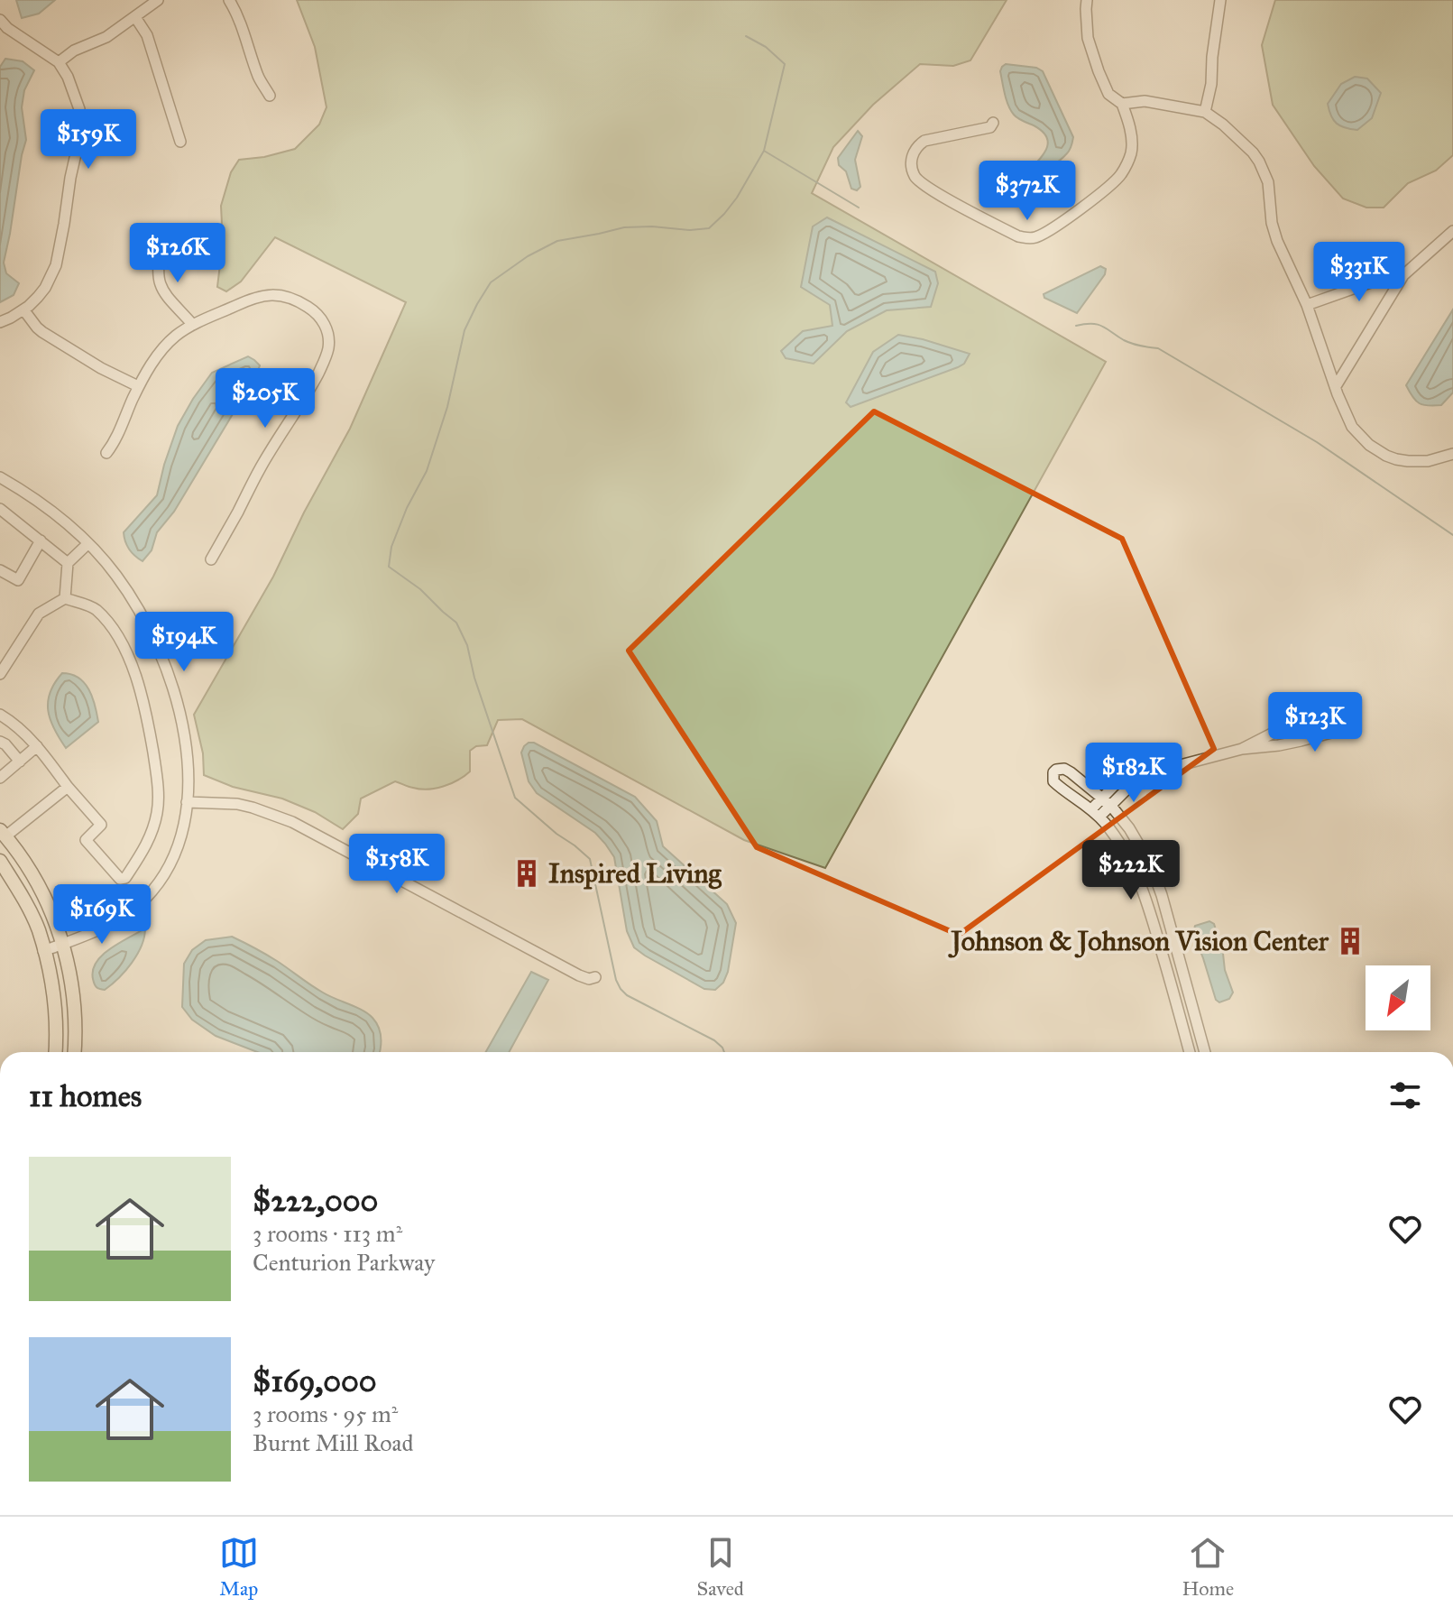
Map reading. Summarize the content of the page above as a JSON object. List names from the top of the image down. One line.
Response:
{"places":{"building":["Inspired Living","Johnson & Johnson Vision Center"]},"north":"bottom left","page":{"price":["$159K","$372K","$126K","$331K","$205K","$194K","$123K","$182K","$158K","$222K","$169K"],"heading":"11 homes","list":[{"name":"$222,000","note":"3 rooms · 113 m² · Centurion Parkway"},{"name":"$169,000","note":"3 rooms · 95 m² · Burnt Mill Road"}],"tabs":["Map","Saved","Home"]}}
